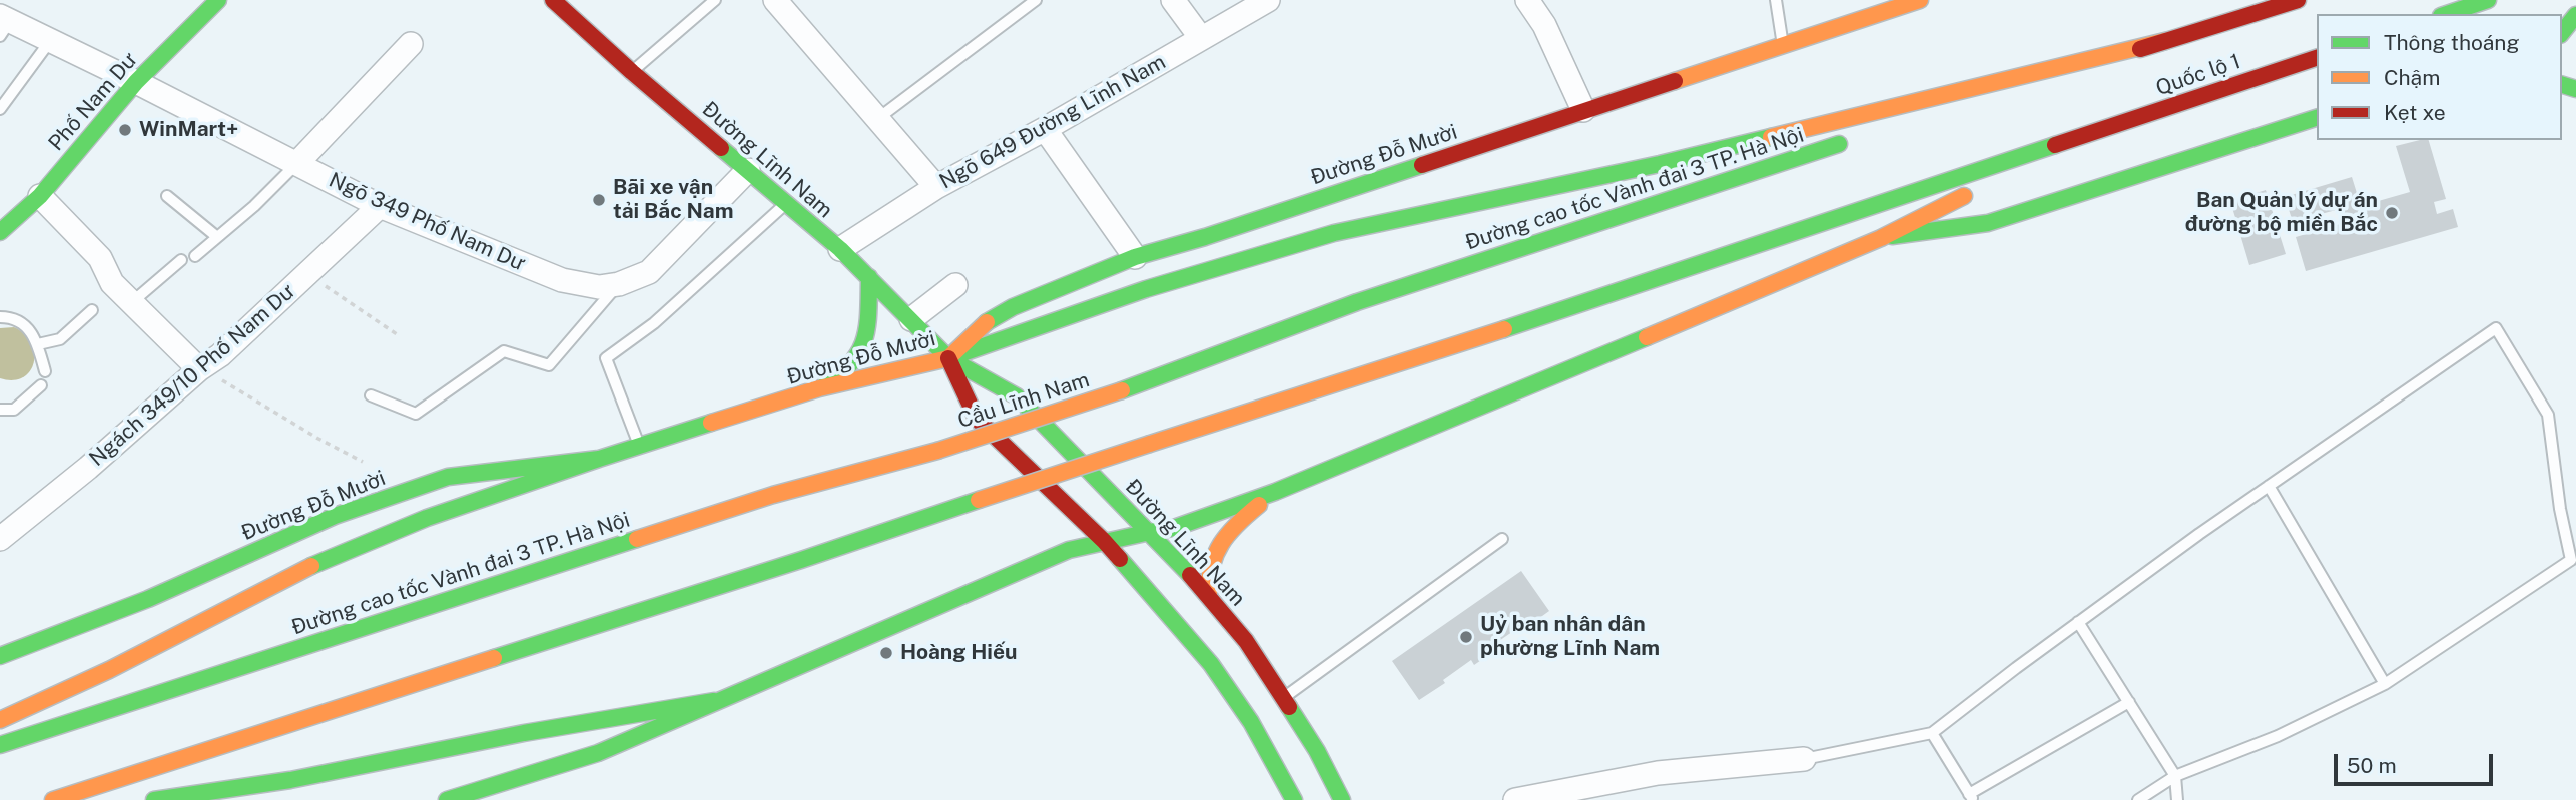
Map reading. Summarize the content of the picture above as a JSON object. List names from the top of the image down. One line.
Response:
{"streets":{"main road":["Quốc lộ 1","Phố Nam Dư","Đường Đỗ Mười","Đường Lĩnh Nam","Đường cao tốc Vành đai 3 TP. Hà Nội","Cầu Lĩnh Nam"],"street":["Ngõ 649 Đường Lĩnh Nam","Ngõ 349 Phố Nam Dư","Ngách 349/10 Phố Nam Dư"]},"crossings":[["Phố Nam Dư","Ngõ 349 Phố Nam Dư"],["Ngõ 649 Đường Lĩnh Nam","Đường Lĩnh Nam"],["Đường Đỗ Mười","Đường Lĩnh Nam"],["Đường Lĩnh Nam","Ngõ 349 Phố Nam Dư"],["Đường cao tốc Vành đai 3 TP. Hà Nội","Cầu Lĩnh Nam"],["Ngõ 349 Phố Nam Dư","Ngách 349/10 Phố Nam Dư"]],"places":["WinMart+","Bãi xe vận tải Bắc Nam","Ban Quản lý dự án đường bộ miền Bắc","Uỷ ban nhân dân phường Lĩnh Nam","Hoàng Hiếu"],"legend":["Thông thoáng","Chậm","Kẹt xe"],"scale_bar":"50 m"}
